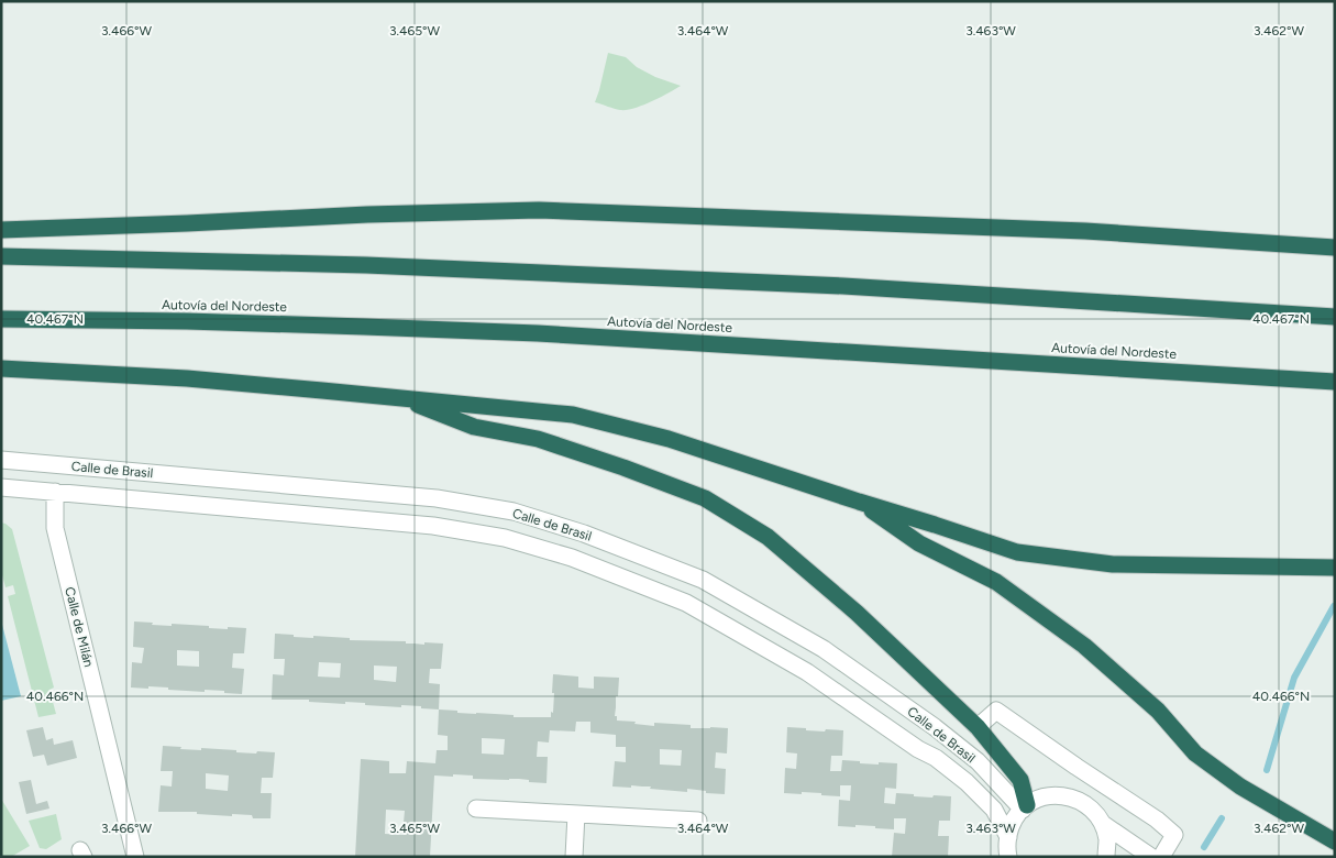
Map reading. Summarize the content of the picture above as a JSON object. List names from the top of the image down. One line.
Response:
{"streets":{"highway":["Autovía del Nordeste"],"street":["Calle de Brasil","Calle de Milán"]},"crossings":[["Calle de Brasil","Calle de Milán"]],"coordinates":["3.466°W","3.465°W","3.464°W","3.463°W","3.462°W","40.467°N","40.466°N"]}
